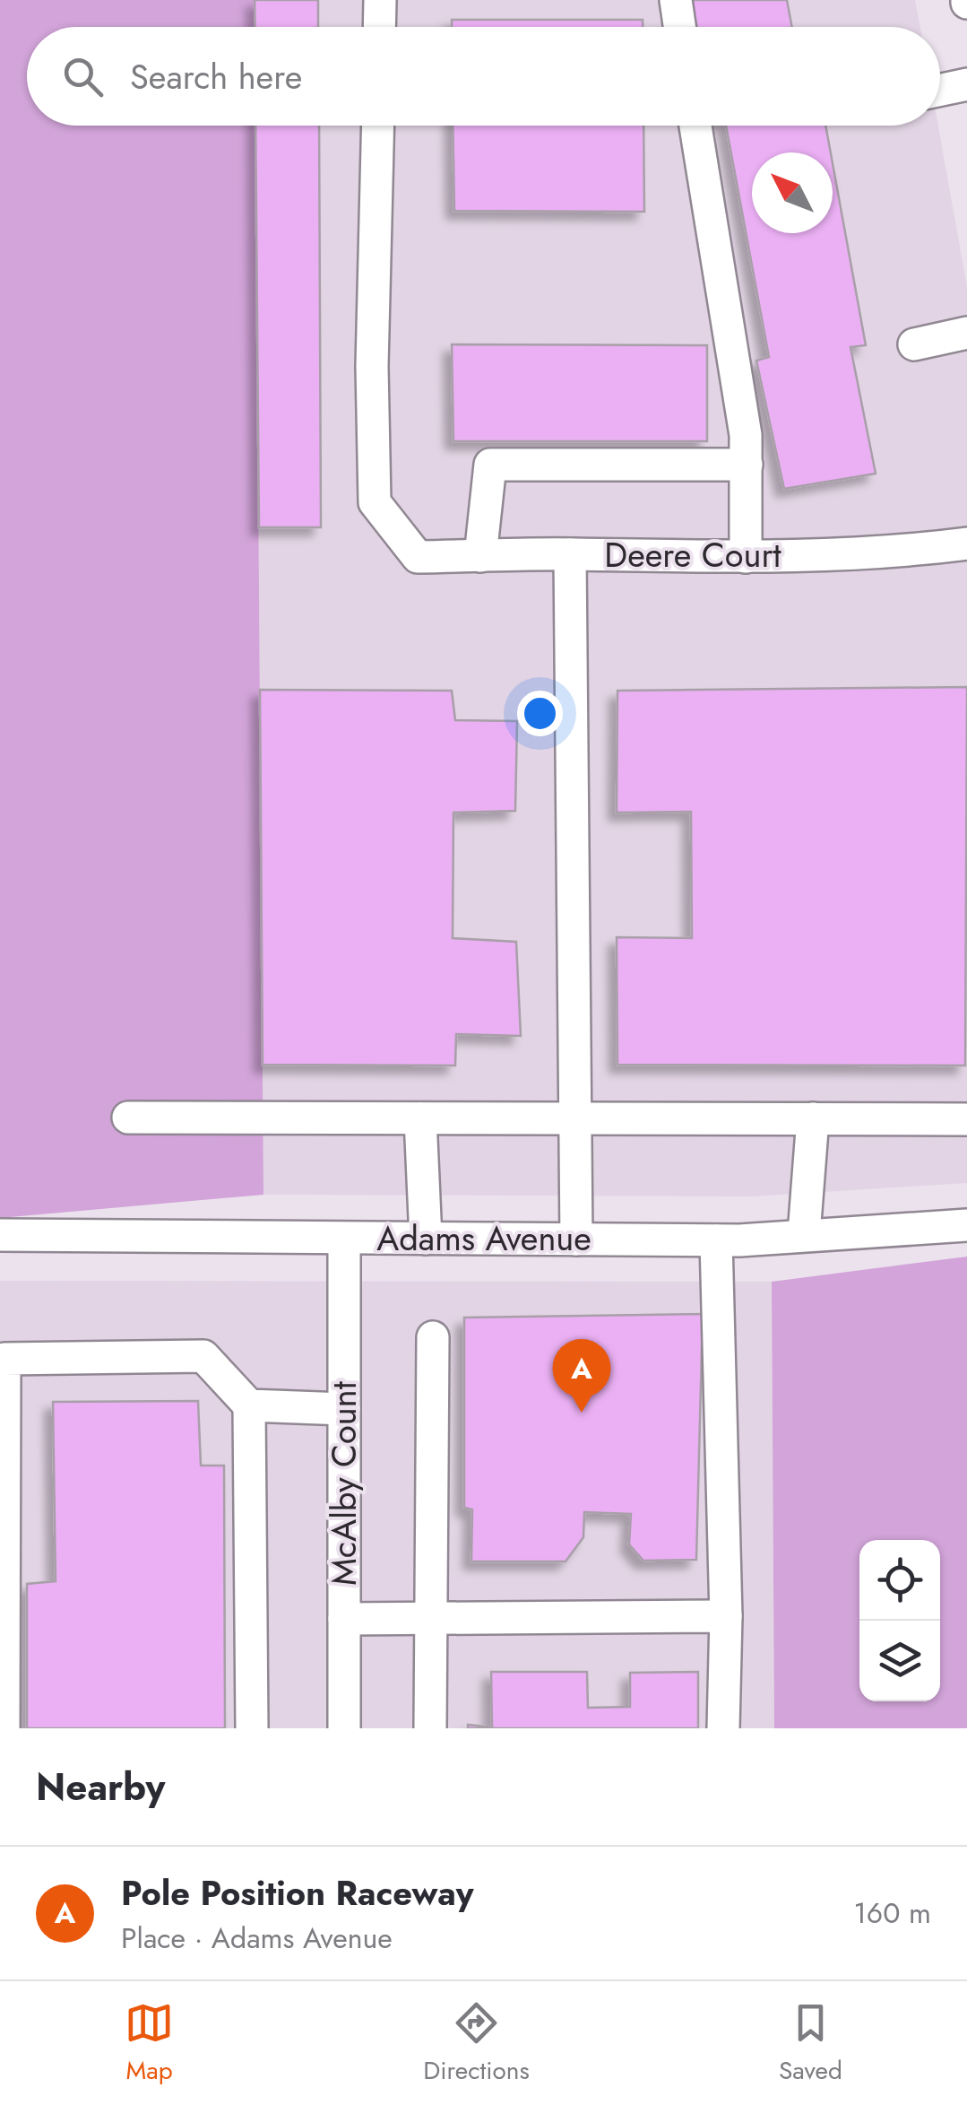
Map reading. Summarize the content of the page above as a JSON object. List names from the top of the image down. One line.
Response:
{"streets":{"street":["Deere Court","Adams Avenue","McAlby Count"]},"crossings":[["Adams Avenue","McAlby Count"]],"north":"top left","page":{"search":"Search here","pins":"A","heading":"Nearby","list":[{"mark":"A","name":"Pole Position Raceway","note":"Place · Adams Avenue","value":"160 m"}],"nav":["Map","Directions","Saved"]}}
